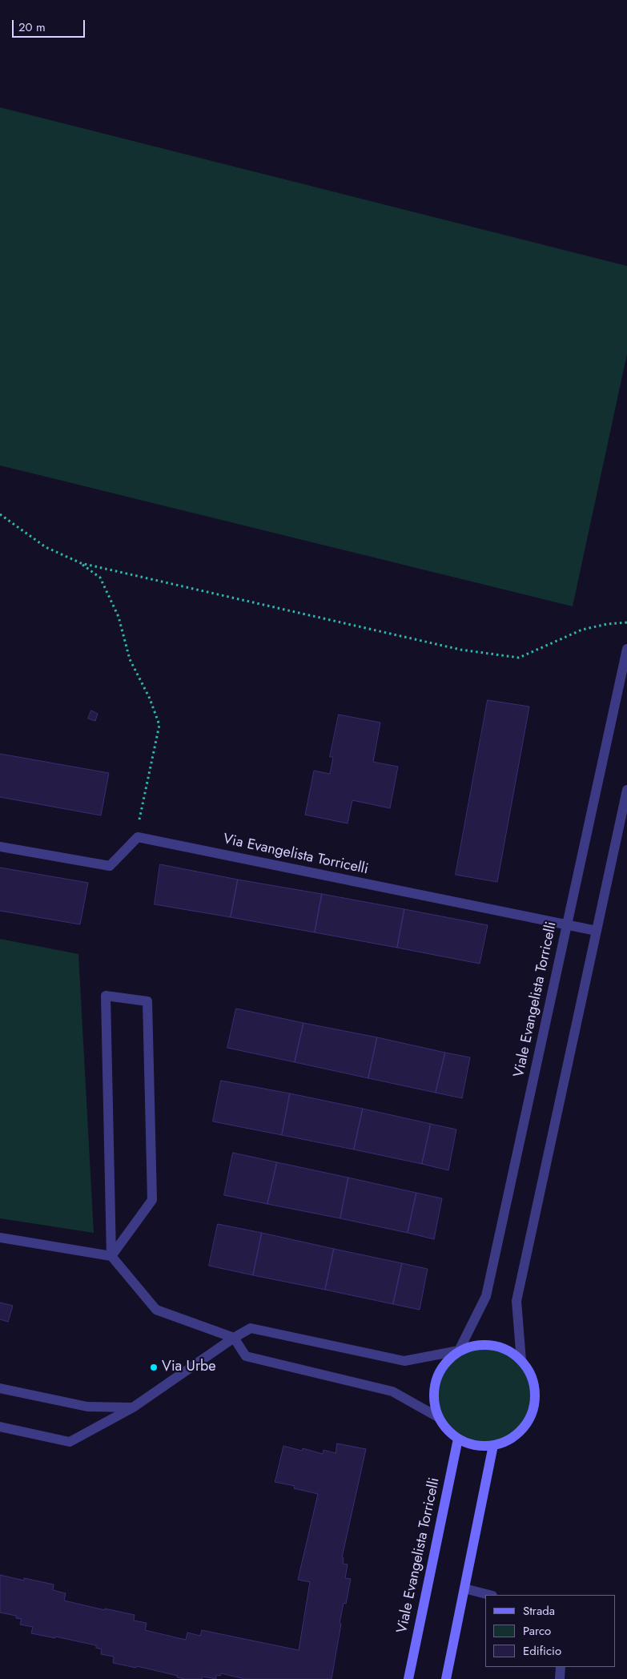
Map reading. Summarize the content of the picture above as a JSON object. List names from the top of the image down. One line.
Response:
{"streets":{"street":["Via Evangelista Torricelli","Viale Evangelista Torricelli"]},"crossings":[["Via Evangelista Torricelli","Viale Evangelista Torricelli"]],"places":["Via Urbe"],"legend":["Strada","Parco","Edificio"],"scale_bar":"20 m"}
